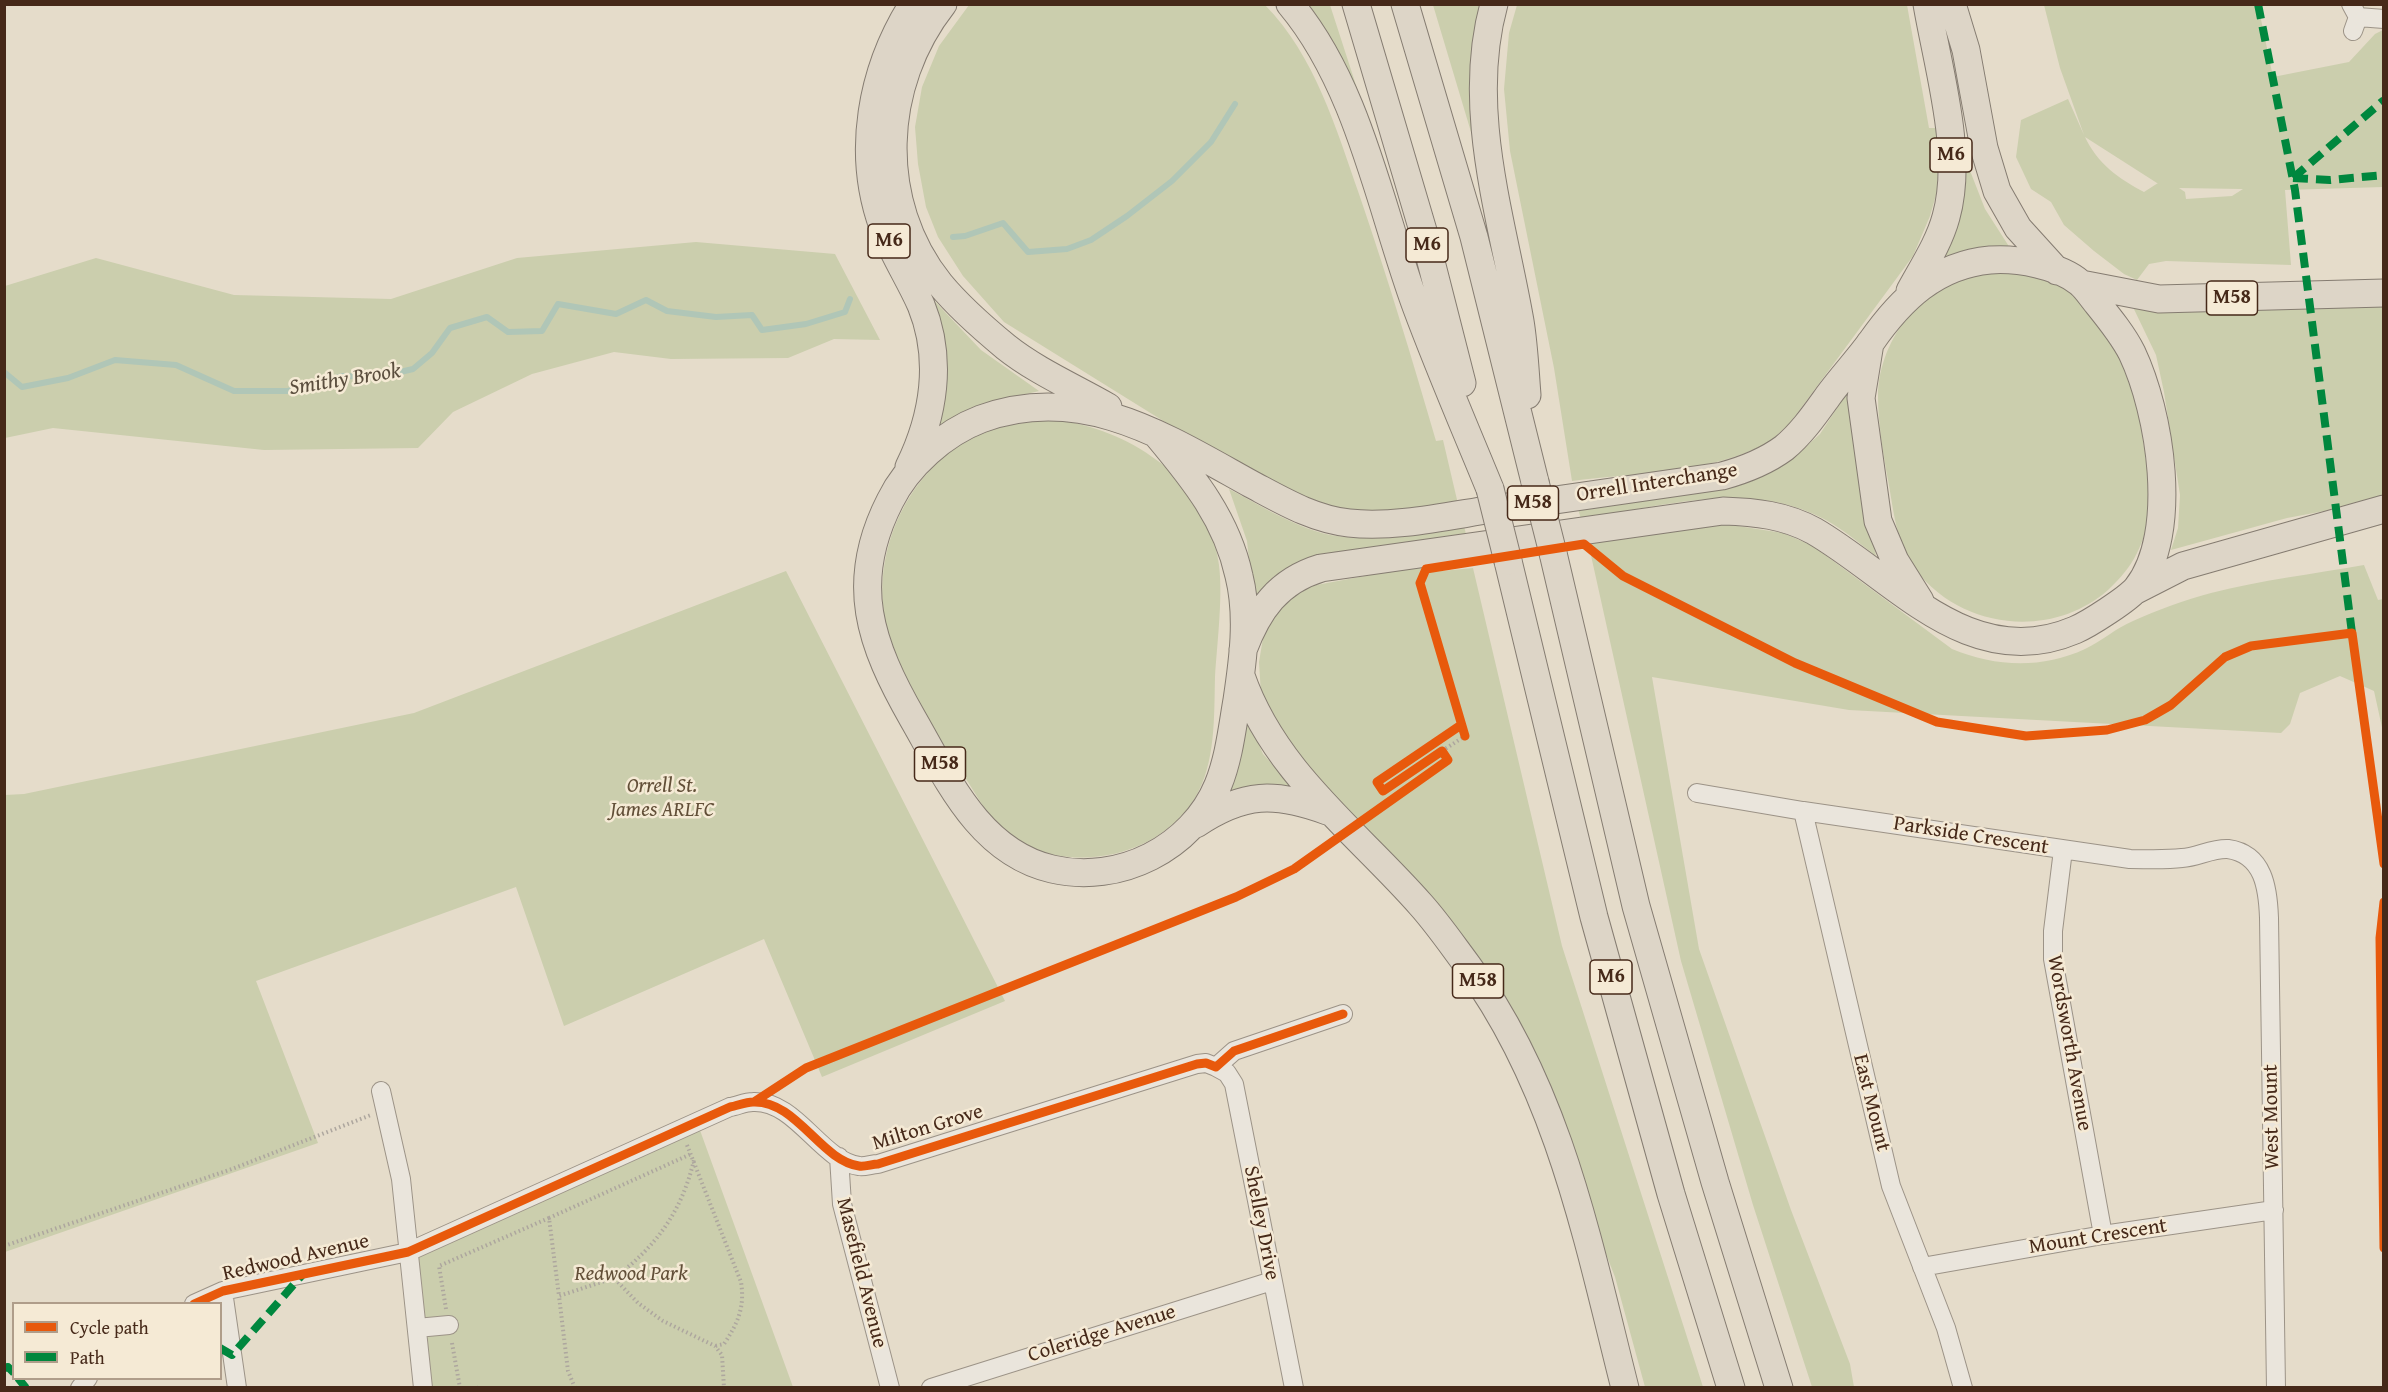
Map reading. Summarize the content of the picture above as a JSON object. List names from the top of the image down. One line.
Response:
{"streets":{"highway":["M6","M58","Orrell Interchange"],"street":["Parkside Crescent","Wordsworth Avenue","East Mount","West Mount","Milton Grove","Shelley Drive","Mount Crescent","Redwood Avenue","Masefield Avenue","Coleridge Avenue"]},"crossings":[["M6","Orrell Interchange"],["M58","Orrell Interchange"],["Parkside Crescent","Wordsworth Avenue"],["Parkside Crescent","East Mount"],["Parkside Crescent","West Mount"],["Wordsworth Avenue","Mount Crescent"],["East Mount","Mount Crescent"],["West Mount","Mount Crescent"],["Milton Grove","Shelley Drive"],["Milton Grove","Redwood Avenue"],["Milton Grove","Masefield Avenue"],["Shelley Drive","Coleridge Avenue"]],"water":["Smithy Brook"],"parks":["Orrell St. James ARLFC","Redwood Park"],"legend":["Cycle path","Path"]}
